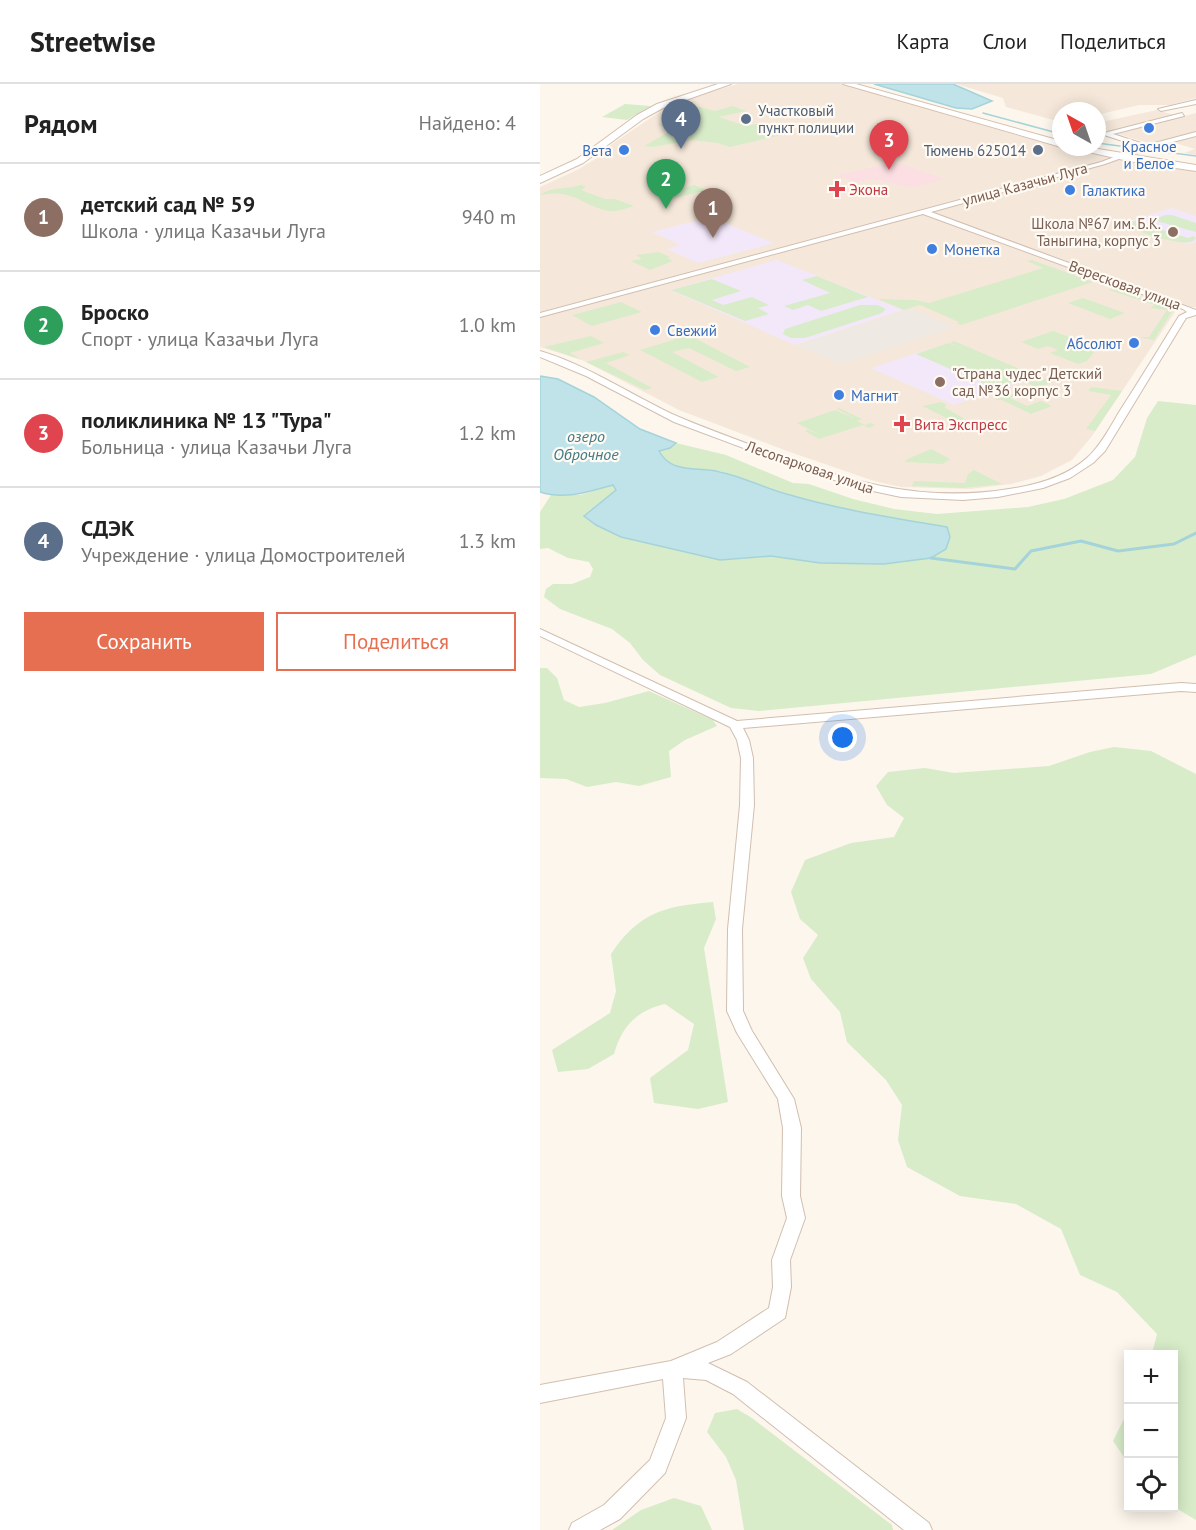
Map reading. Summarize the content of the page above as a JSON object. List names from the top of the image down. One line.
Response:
{"streets":{"street":["улица Казачьи Луга","Вересковая улица","Лесопарковая улица"]},"crossings":[["улица Казачьи Луга","Вересковая улица"],["Вересковая улица","Лесопарковая улица"]],"water":["озеро Оброчное"],"places":{"other":["Участковый пункт полиции","Красное и Белое","Вета","Тюмень 625014","Галактика","Школа №67 им. Б.К. Таныгина, корпус 3","Монетка","Свежий","Абсолют","\"Страна чудес\" Детский сад №36 корпус 3","Магнит"],"health":["Экона","Вита Экспресс"]},"north":"top left","page":{"header":"Streetwise","nav":["Карта","Слои","Поделиться"],"heading":["Рядом","Найдено: 4"],"pins":["4","3","2","1"],"list":[{"mark":"1","name":"детский сад № 59","note":"Школа · улица Казачьи Луга","value":"940 m"},{"mark":"2","name":"Броско","note":"Спорт · улица Казачьи Луга","value":"1.0 km"},{"mark":"3","name":"поликлиника № 13 \"Тура\"","note":"Больница · улица Казачьи Луга","value":"1.2 km"},{"mark":"4","name":"СДЭК","note":"Учреждение · улица Домостроителей","value":"1.3 km"}],"buttons":["Сохранить","Поделиться"],"map_buttons":["+","−"]}}
